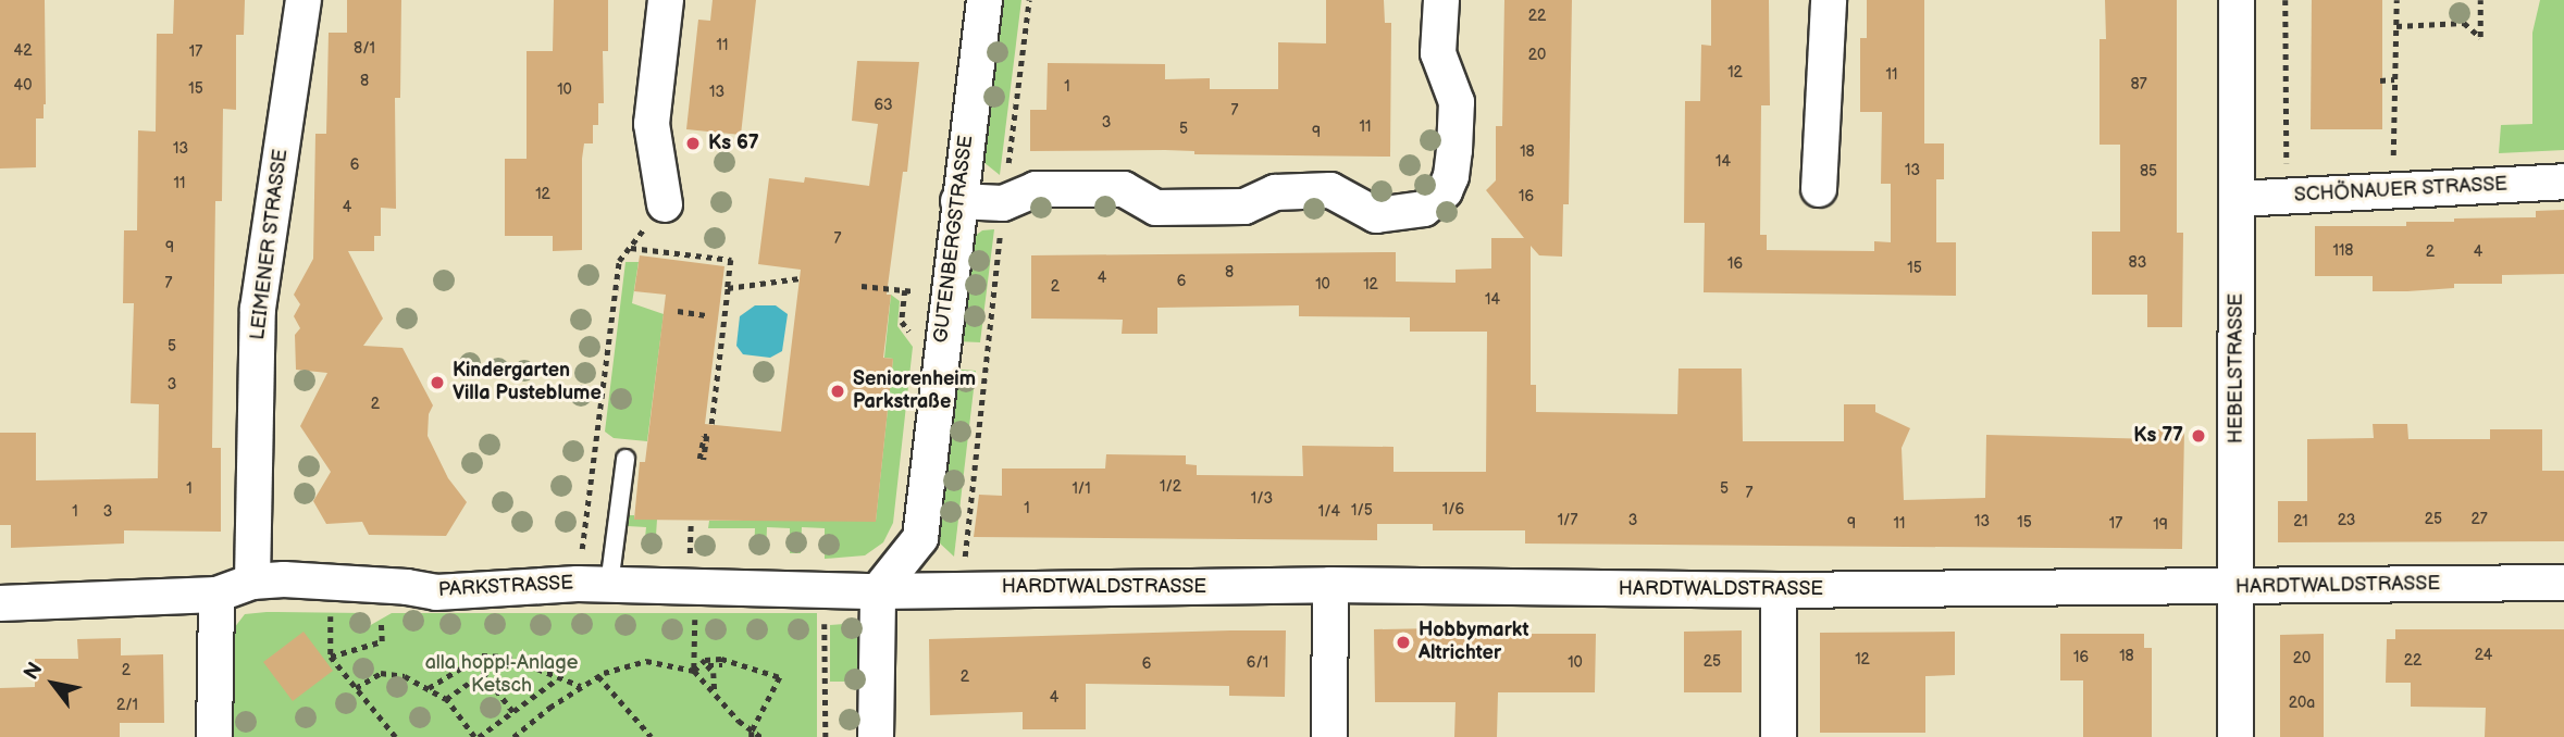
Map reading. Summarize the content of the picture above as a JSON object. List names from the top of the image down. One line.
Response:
{"streets":{"street":["SCHÖNAUER STRASSE","GUTENBERGSTRASSE","LEIMENER STRASSE","HEBELSTRASSE","HARDTWALDSTRASSE","PARKSTRASSE"]},"crossings":[["SCHÖNAUER STRASSE","HEBELSTRASSE"],["GUTENBERGSTRASSE","HARDTWALDSTRASSE"],["GUTENBERGSTRASSE","PARKSTRASSE"],["LEIMENER STRASSE","PARKSTRASSE"],["HEBELSTRASSE","HARDTWALDSTRASSE"],["HARDTWALDSTRASSE","PARKSTRASSE"]],"parks":["alla hopp!-Anlage Ketsch"],"places":["Ks 67","Kindergarten Villa Pusteblume","Seniorenheim Parkstraße","Ks 77","Hobbymarkt Altrichter"],"house_numbers":["22","11","8/1","42","17","20","12","11","8","87","40","1","15","10","13","63","7","3","11","5","9","13","18","14","6","13","85","11","12","16","4","7","9","118","2","4","83","16","15","8","4","6","7","10","12","2","14","5","3","2","1/2","1","1/1","5","7","1/3","1","1/6","1/5","1","3","1/4","25","27","1/7","3","23","13","21","15","9","11","17","19","24","18","16","20","12","22","25","6/1","10","6","2","2","4","20a","2/1"],"north":"top left"}
